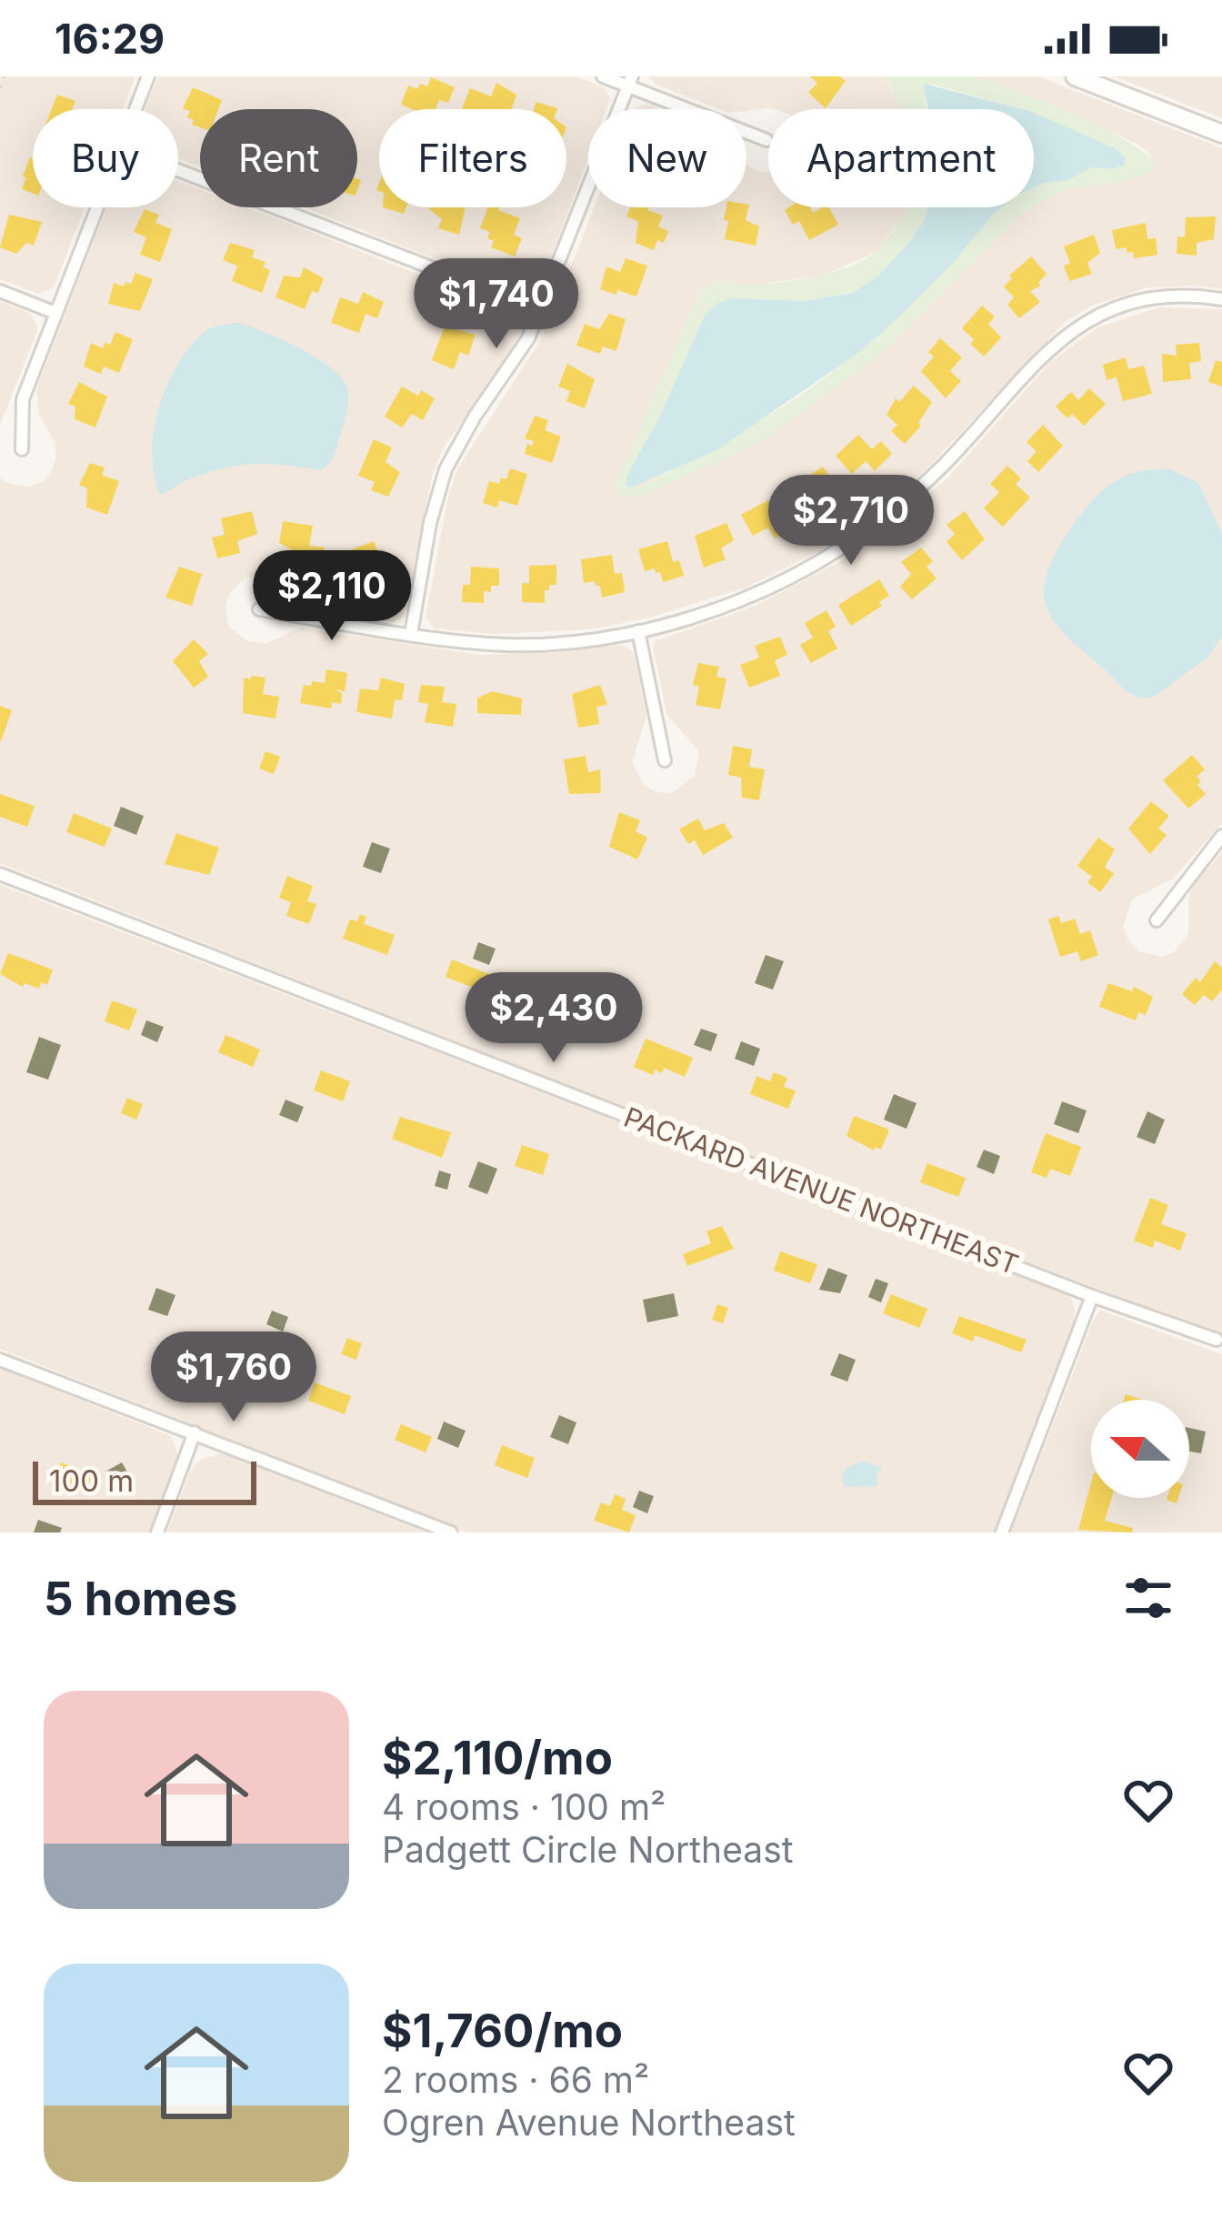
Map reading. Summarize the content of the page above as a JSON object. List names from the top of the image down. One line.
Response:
{"streets":{"street":["PACKARD AVENUE NORTHEAST"]},"scale_bar":"100 m","north":"left","page":{"status":"16:29","chip":["Buy","Rent","Filters","New","Apartment"],"price":["$1,740","$2,710","$2,110","$2,430","$1,760"],"scale":"100 m","heading":"5 homes","list":[{"name":"$2,110/mo","note":"4 rooms · 100 m² · Padgett Circle Northeast"},{"name":"$1,760/mo","note":"2 rooms · 66 m² · Ogren Avenue Northeast"}]}}
